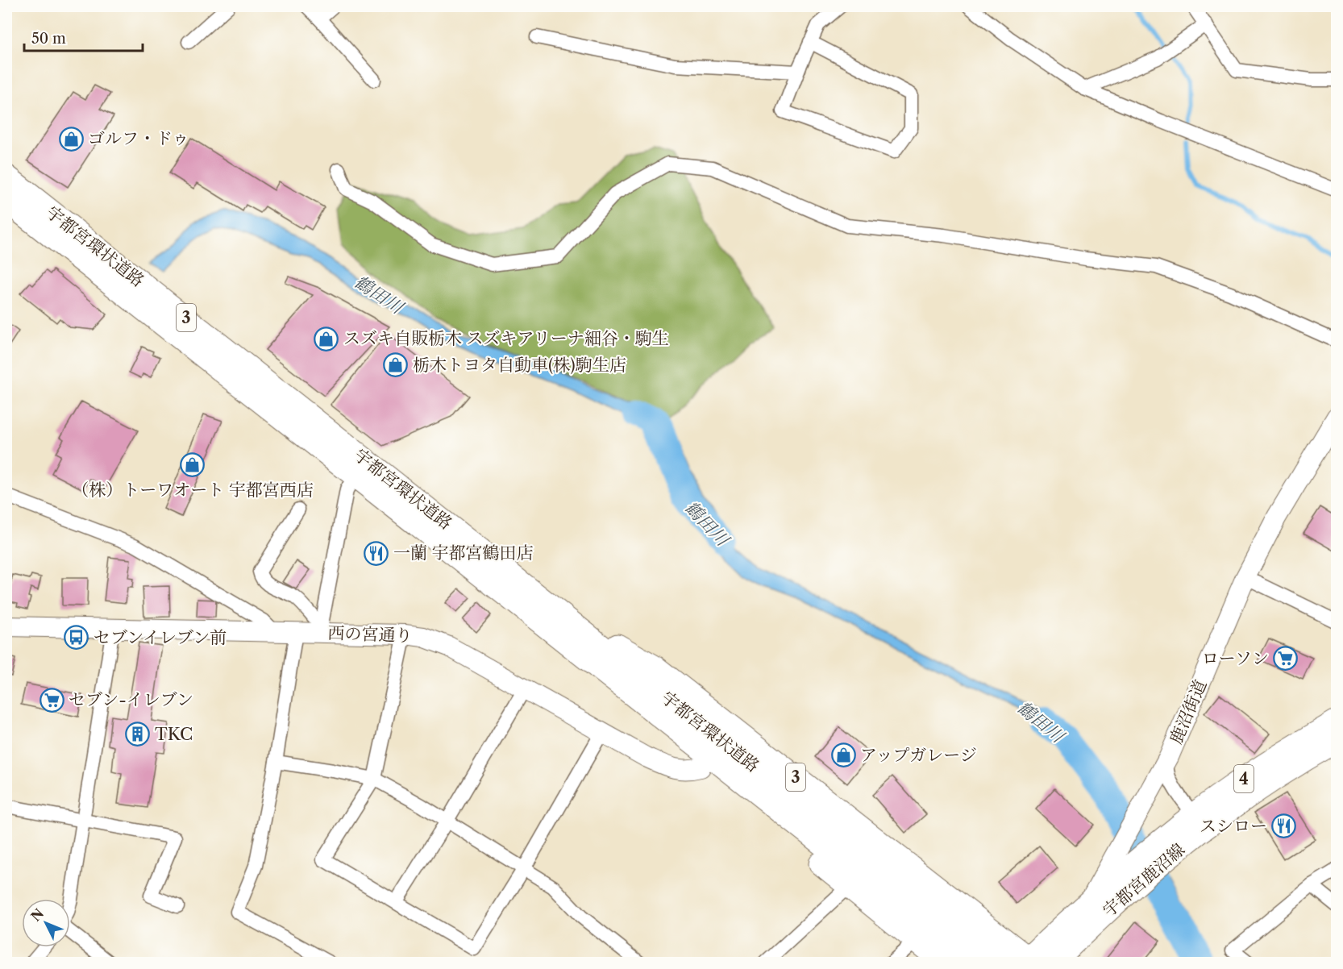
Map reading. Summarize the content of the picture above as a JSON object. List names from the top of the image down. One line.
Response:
{"streets":{"main road":["宇都宮環状道路","3","鹿沼街道","4","宇都宮鹿沼線"],"street":["西の宮通り"]},"crossings":[["宇都宮環状道路","3"],["3","西の宮通り"],["3","鹿沼街道"],["鹿沼街道","宇都宮鹿沼線"]],"water":["鶴田川"],"places":{"shop":["ゴルフ・ドゥ","スズキ自販栃木 スズキアリーナ細谷・駒生","栃木トヨタ自動車(株)駒生店","（株）トーワオート 宇都宮西店","アップガレージ"],"restaurant":["一蘭 宇都宮鶴田店","スシロー"],"bus stop":["セブンイレブン前"],"supermarket":["ローソン","セブン-イレブン"],"building":["TKC"]},"scale_bar":"50 m","north":"top left"}
